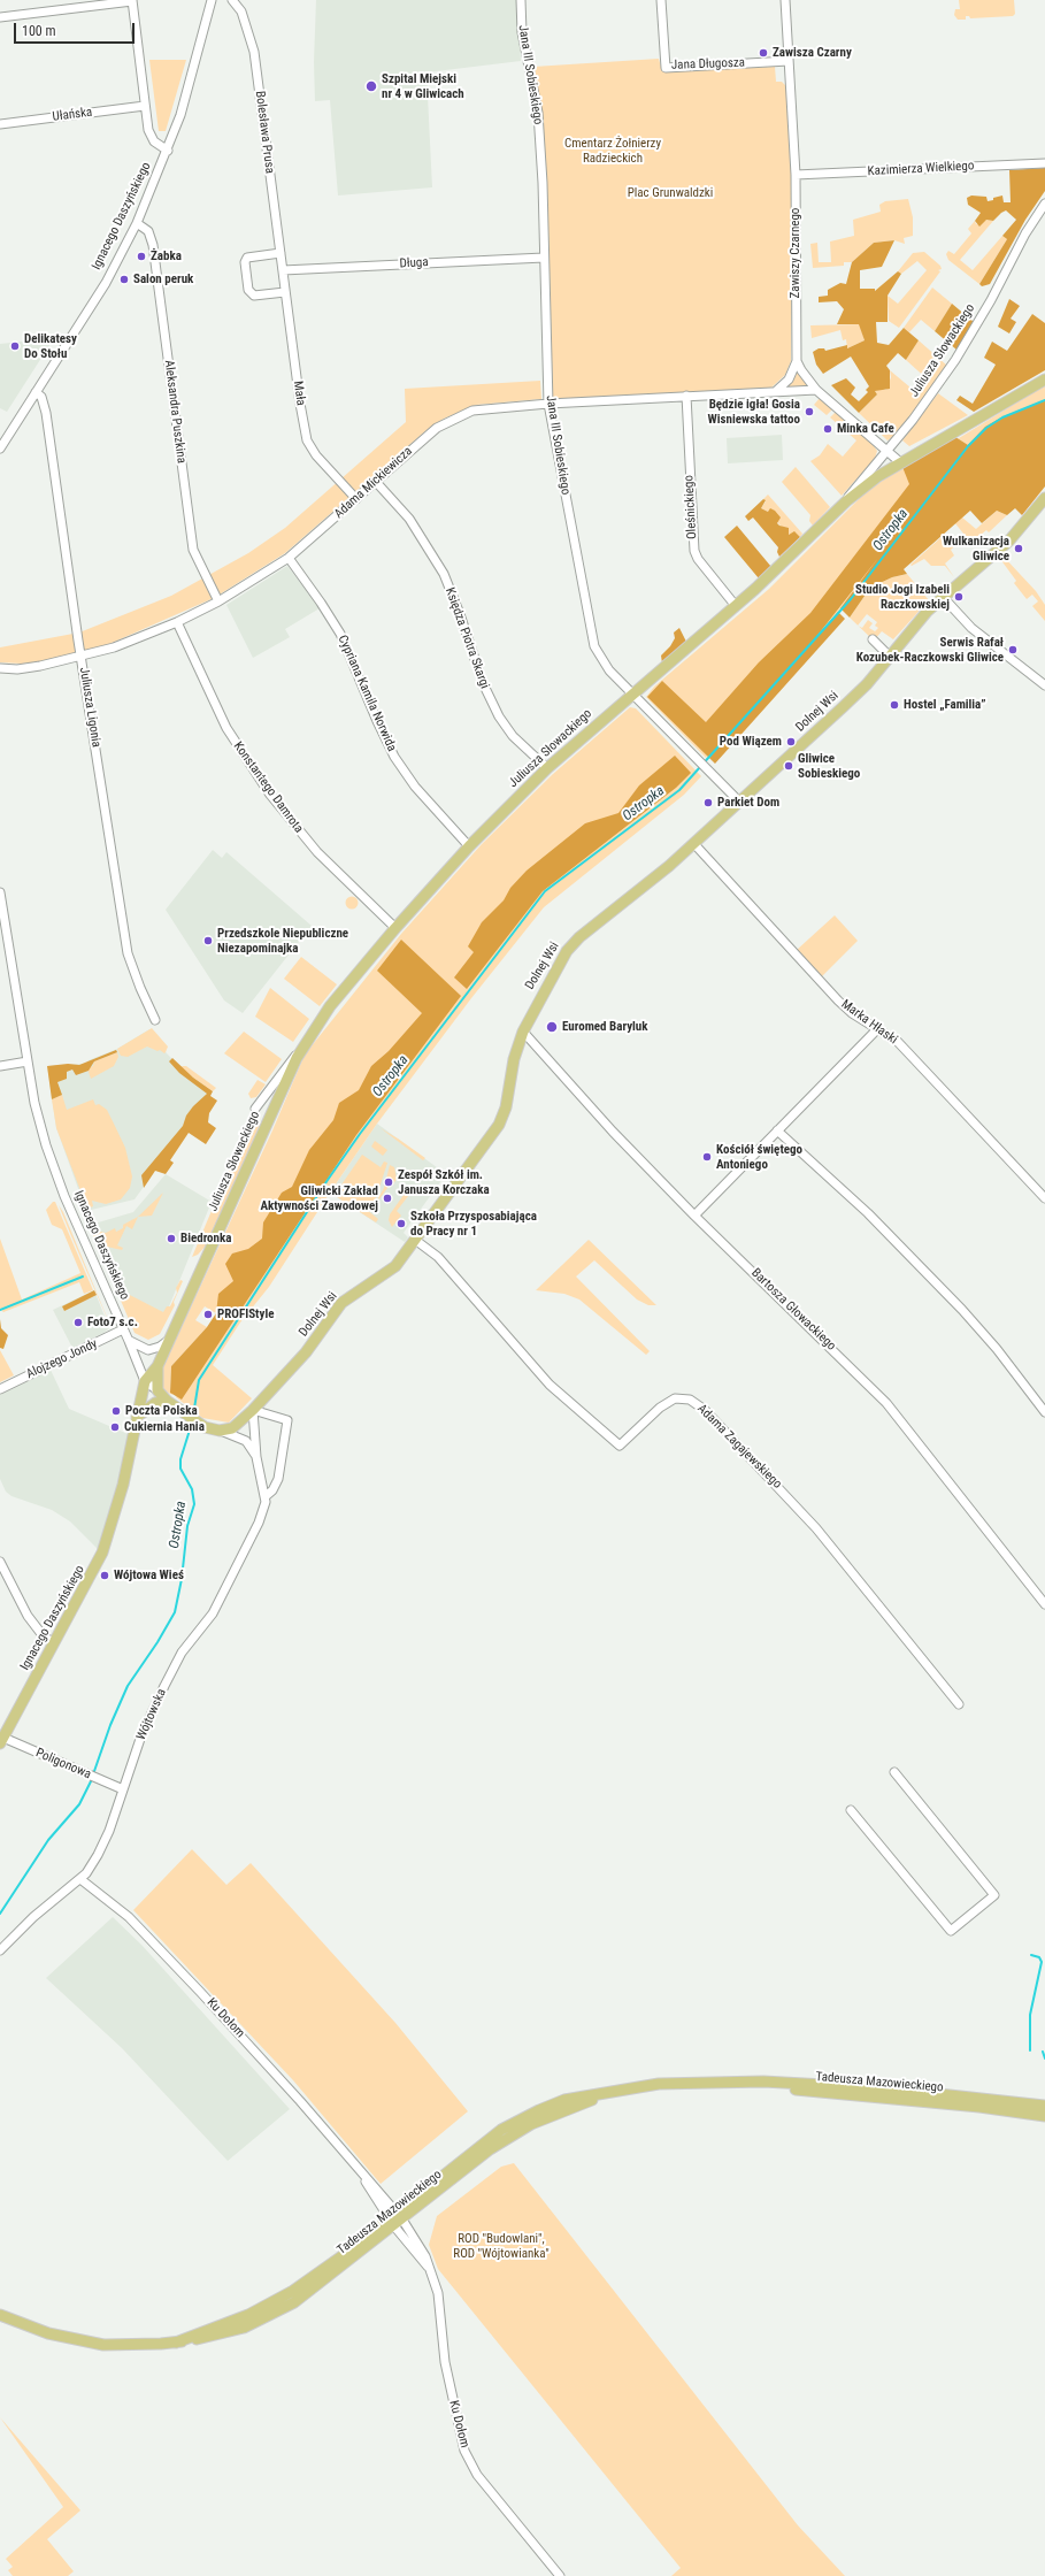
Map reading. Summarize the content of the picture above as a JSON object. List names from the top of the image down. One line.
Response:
{"streets":{"main road":["Ignacego Daszyńskiego","Juliusza Słowackiego","Dolnej Wsi","Tadeusza Mazowieckiego"],"street":["Jana Długosza","Jana III Sobieskiego","Ułańska","Bolesława Prusa","Kazimierza Wielkiego","Zawiszy Czarnego","Długa","Mała","Aleksandra Puszkina","Adama Mickiewicza","Oleśnickiego","Księdza Piotra Skargi","Cypriana Kamila Norwida","Juliusza Ligonia","Konstantego Damrota","Marka Hłaski","Bartosza Głowackiego","Alojzego Jondy","Adama Zagajewskiego","Wójtowska","Poligonowa","Ku Dołom"]},"crossings":[["Jana Długosza","Zawiszy Czarnego"],["Jana III Sobieskiego","Długa"],["Jana III Sobieskiego","Juliusza Słowackiego"],["Jana III Sobieskiego","Adama Mickiewicza"],["Jana III Sobieskiego","Dolnej Wsi"],["Bolesława Prusa","Długa"],["Bolesława Prusa","Mała"],["Kazimierza Wielkiego","Zawiszy Czarnego"],["Ignacego Daszyńskiego","Juliusza Słowackiego"],["Ignacego Daszyńskiego","Aleksandra Puszkina"],["Ignacego Daszyńskiego","Juliusza Ligonia"],["Ignacego Daszyńskiego","Alojzego Jondy"],["Ignacego Daszyńskiego","Poligonowa"],["Długa","Mała"],["Juliusza Słowackiego","Oleśnickiego"],["Juliusza Słowackiego","Księdza Piotra Skargi"],["Juliusza Słowackiego","Cypriana Kamila Norwida"],["Juliusza Słowackiego","Konstantego Damrota"],["Mała","Adama Mickiewicza"],["Aleksandra Puszkina","Adama Mickiewicza"],["Adama Mickiewicza","Oleśnickiego"],["Adama Mickiewicza","Księdza Piotra Skargi"],["Adama Mickiewicza","Cypriana Kamila Norwida"],["Adama Mickiewicza","Juliusza Ligonia"],["Adama Mickiewicza","Konstantego Damrota"],["Dolnej Wsi","Marka Hłaski"],["Dolnej Wsi","Bartosza Głowackiego"],["Dolnej Wsi","Adama Zagajewskiego"],["Dolnej Wsi","Wójtowska"],["Wójtowska","Poligonowa"],["Wójtowska","Ku Dołom"],["Ku Dołom","Tadeusza Mazowieckiego"]],"water":["Ostropka"],"parks":["Cmentarz Żołnierzy Radzieckich","Plac Grunwaldzki","ROD \"Budowlani\", ROD \"Wójtowianka\""],"places":["Zawisza Czarny","Szpital Miejski nr 4 w Gliwicach","Żabka","Salon peruk","Delikatesy Do Stołu","Będzie igła! Gosia Wisniewska tattoo","Minka Cafe","Wulkanizacja Gliwice","Studio Jogi Izabeli Raczkowskiej","Serwis Rafał Kozubek-Raczkowski Gliwice","Hostel „Familia”","Pod Wiązem","Gliwice Sobieskiego","Parkiet Dom","Przedszkole Niepubliczne Niezapominajka","Euromed Baryluk","Kościół świętego Antoniego","Zespół Szkół im. Janusza Korczaka","Gliwicki Zakład Aktywności Zawodowej","Szkoła Przysposabiająca do Pracy nr 1","Biedronka","PROFIStyle","Foto7 s.c.","Poczta Polska","Cukiernia Hania","Wójtowa Wieś"],"scale_bar":"100 m"}
